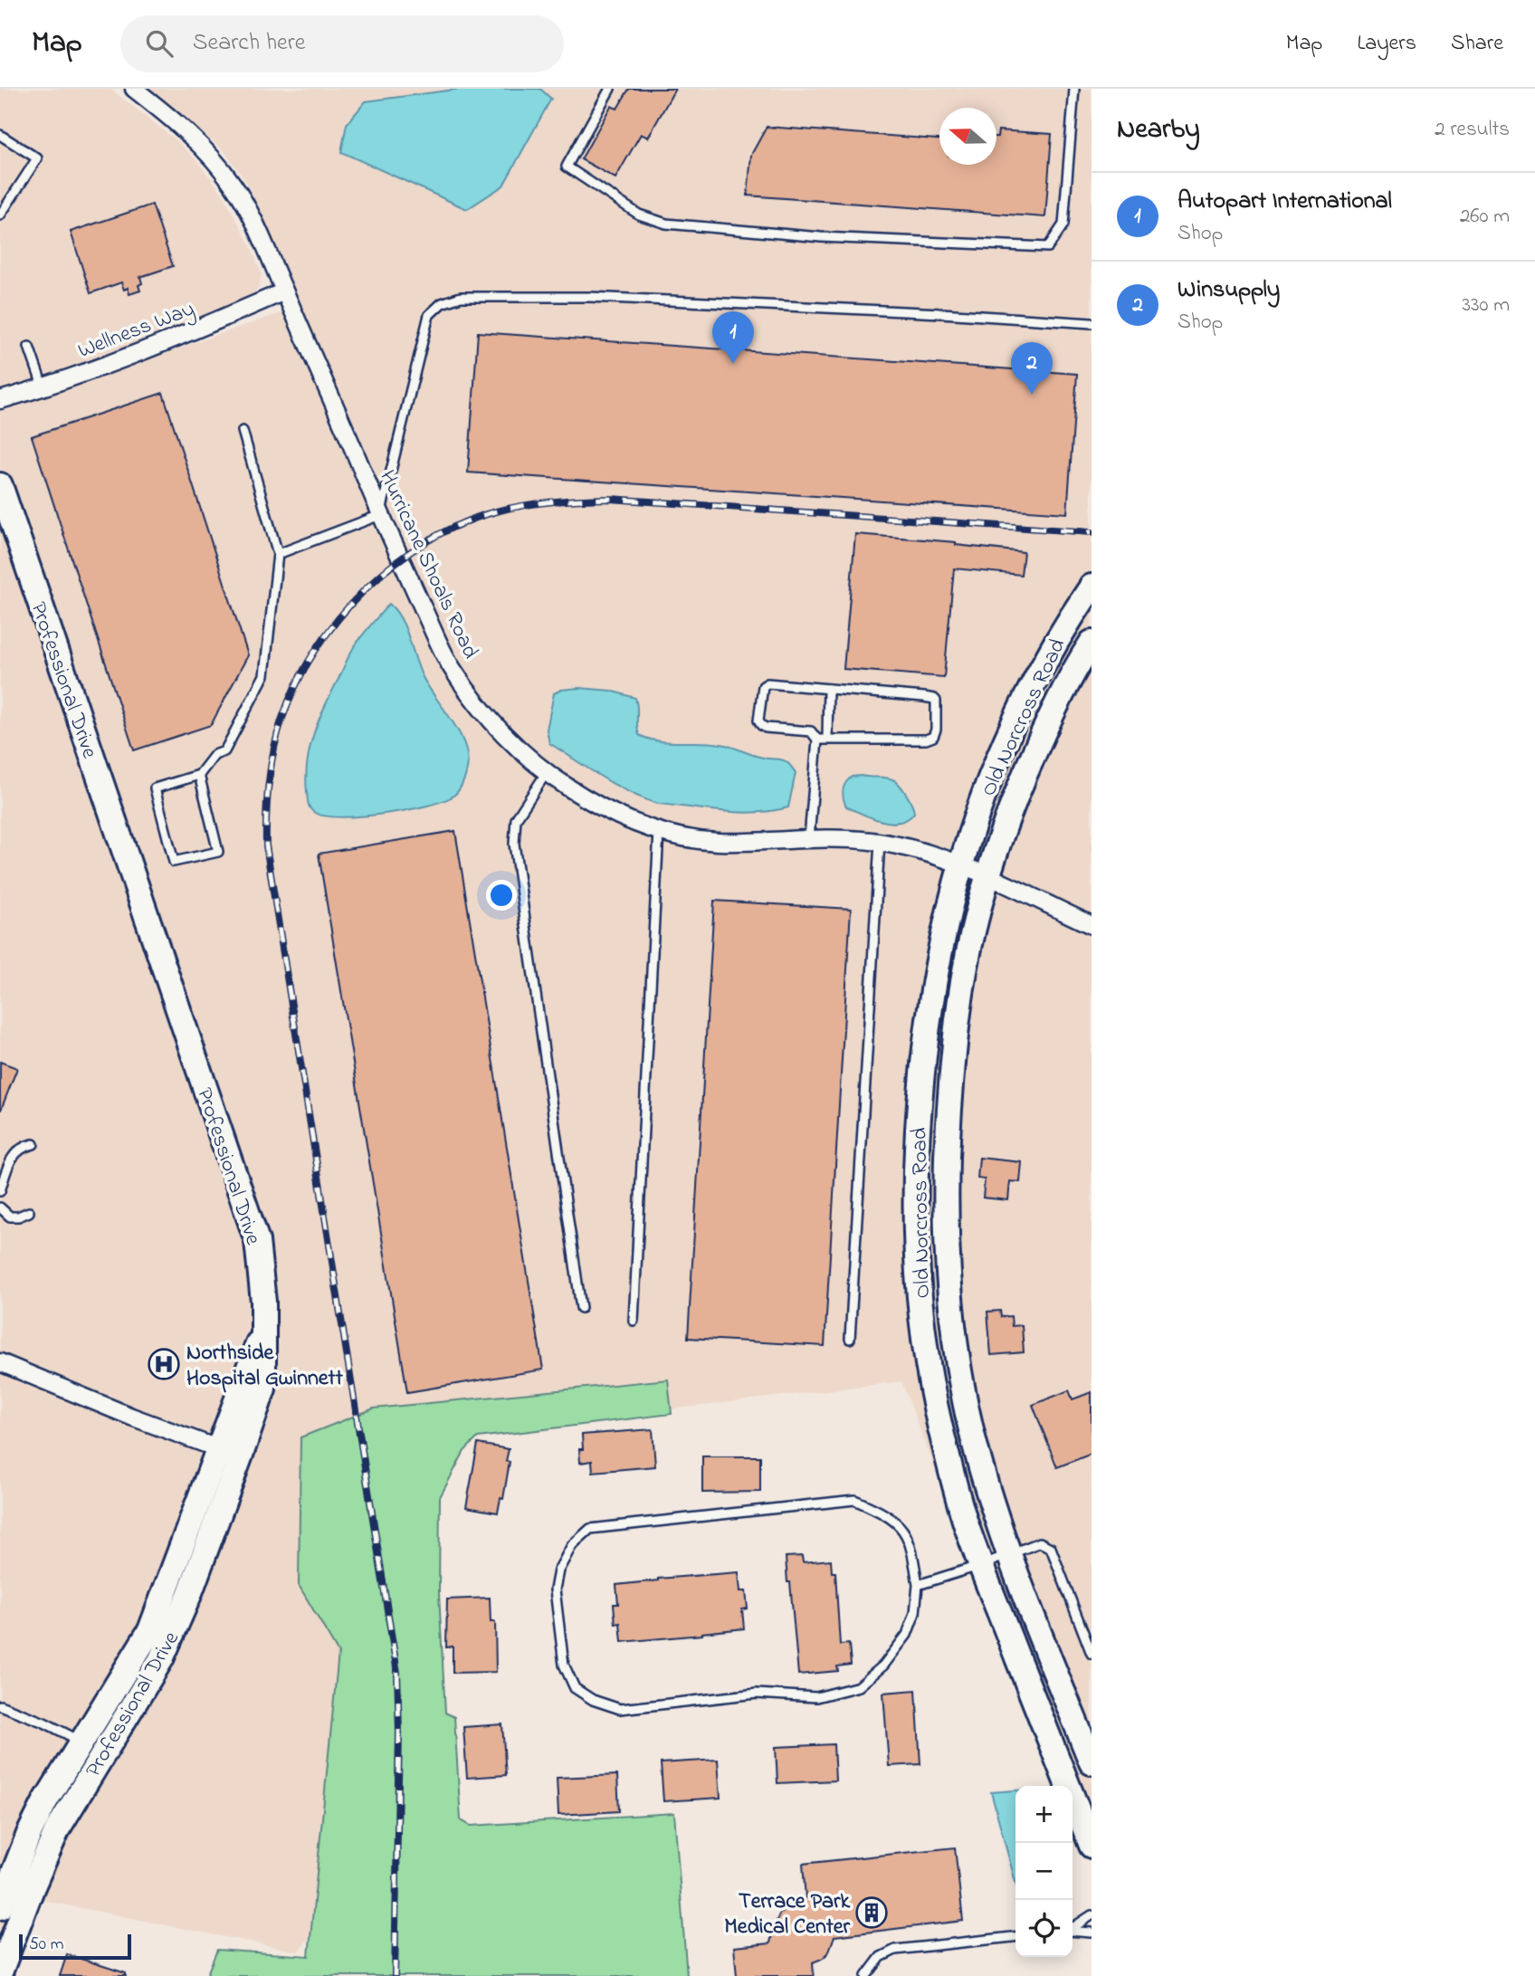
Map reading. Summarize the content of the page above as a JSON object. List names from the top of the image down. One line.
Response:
{"streets":{"main road":["Professional Drive","Old Norcross Road"],"street":["Wellness Way","Hurricane Shoals Road"]},"crossings":[["Wellness Way","Hurricane Shoals Road"],["Hurricane Shoals Road","Old Norcross Road"]],"places":{"hospital":["Northside Hospital Gwinnett"],"building":["Terrace Park Medical Center"]},"scale_bar":"50 m","north":"left","page":{"header":"Map","search":"Search here","nav":["Map","Layers","Share"],"heading":["Nearby","2 results"],"list":[{"mark":"1","name":"Autopart International","note":"Shop","value":"260 m"},{"mark":"2","name":"Winsupply","note":"Shop","value":"330 m"}],"pins":["1","2"],"map_buttons":["+","−"],"scale":"50 m"}}
